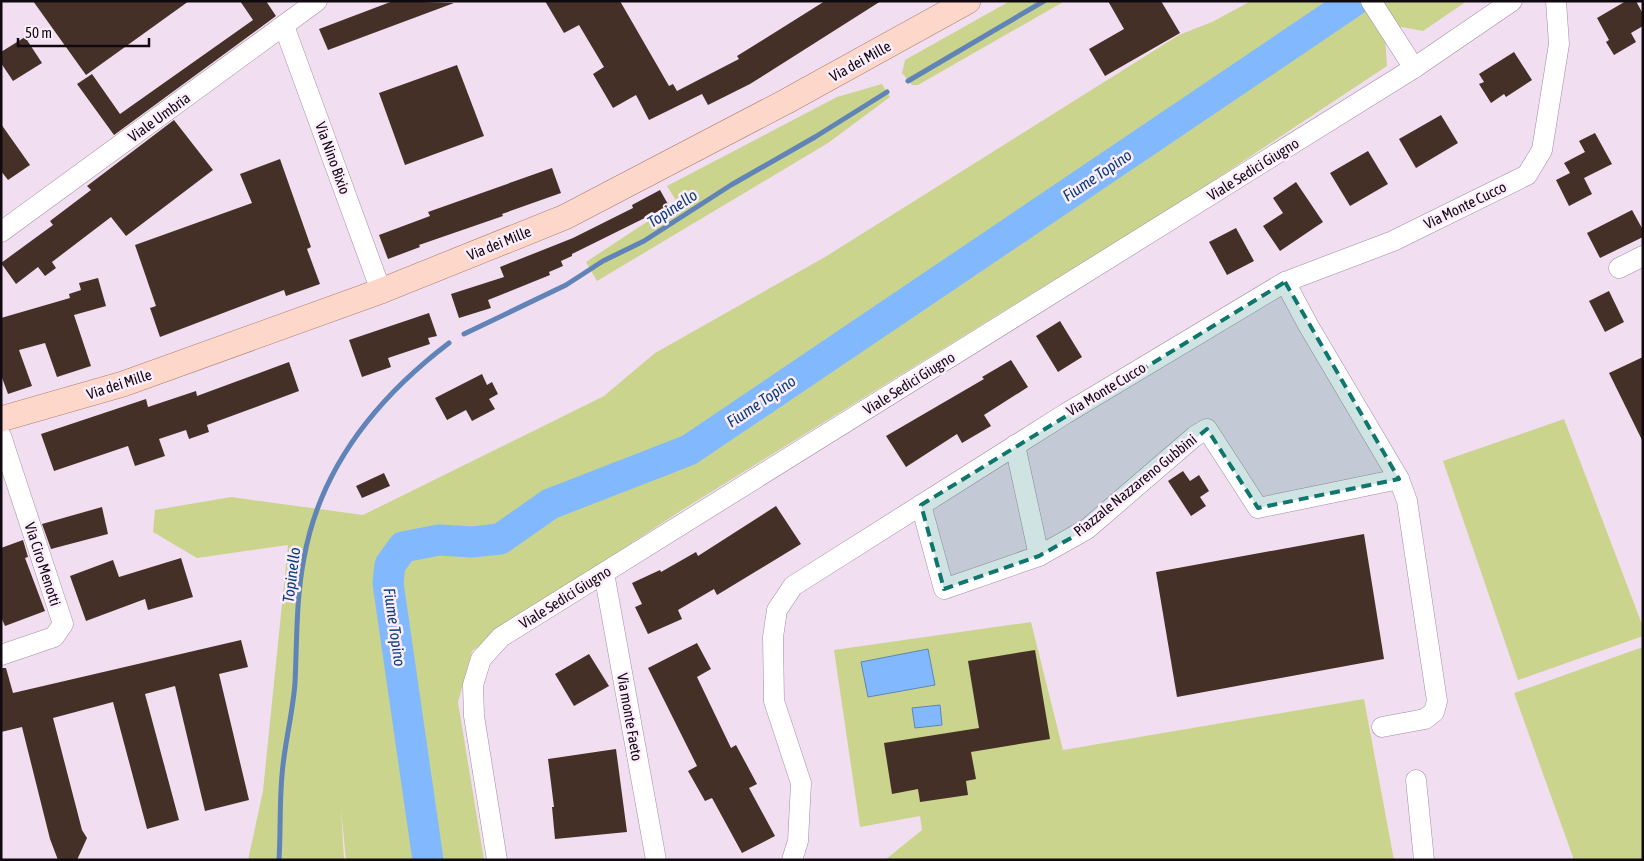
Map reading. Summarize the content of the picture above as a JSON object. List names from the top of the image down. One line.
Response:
{"streets":{"main road":["Via dei Mille"],"street":["Viale Umbria","Via Nino Bixio","Viale Sedici Giugno","Via Monte Cucco","Piazzale Nazzareno Gubbini","Via Ciro Menotti","Via monte Faeto"]},"crossings":[["Via dei Mille","Via Nino Bixio"],["Viale Umbria","Via Nino Bixio"],["Viale Sedici Giugno","Via monte Faeto"],["Via Monte Cucco","Piazzale Nazzareno Gubbini"]],"water":["Fiume Topino","Topinello"],"scale_bar":"50 m"}
